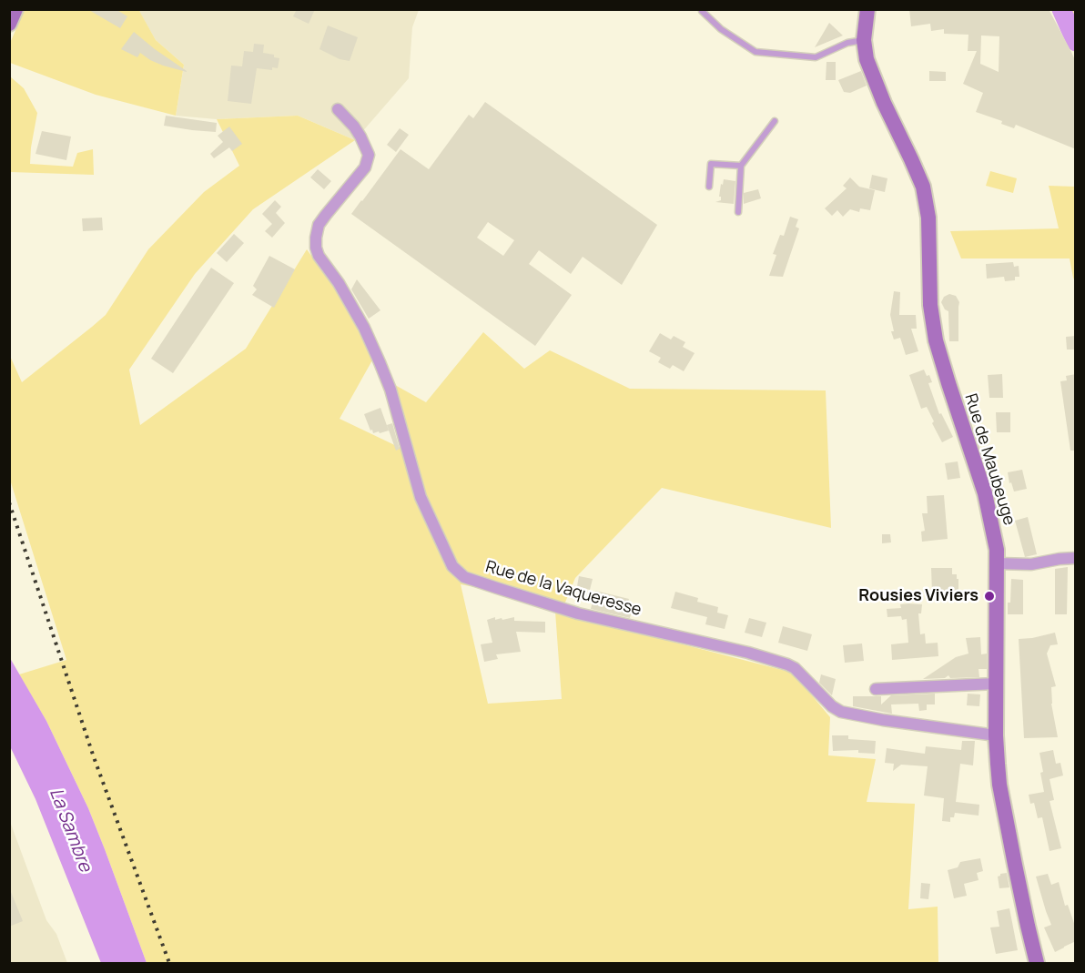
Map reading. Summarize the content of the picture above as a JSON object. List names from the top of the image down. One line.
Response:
{"streets":{"street":["Rue de Maubeuge","Rue de la Vaqueresse"]},"crossings":[["Rue de Maubeuge","Rue de la Vaqueresse"]],"water":["La Sambre"],"places":["Rousies Viviers"]}
